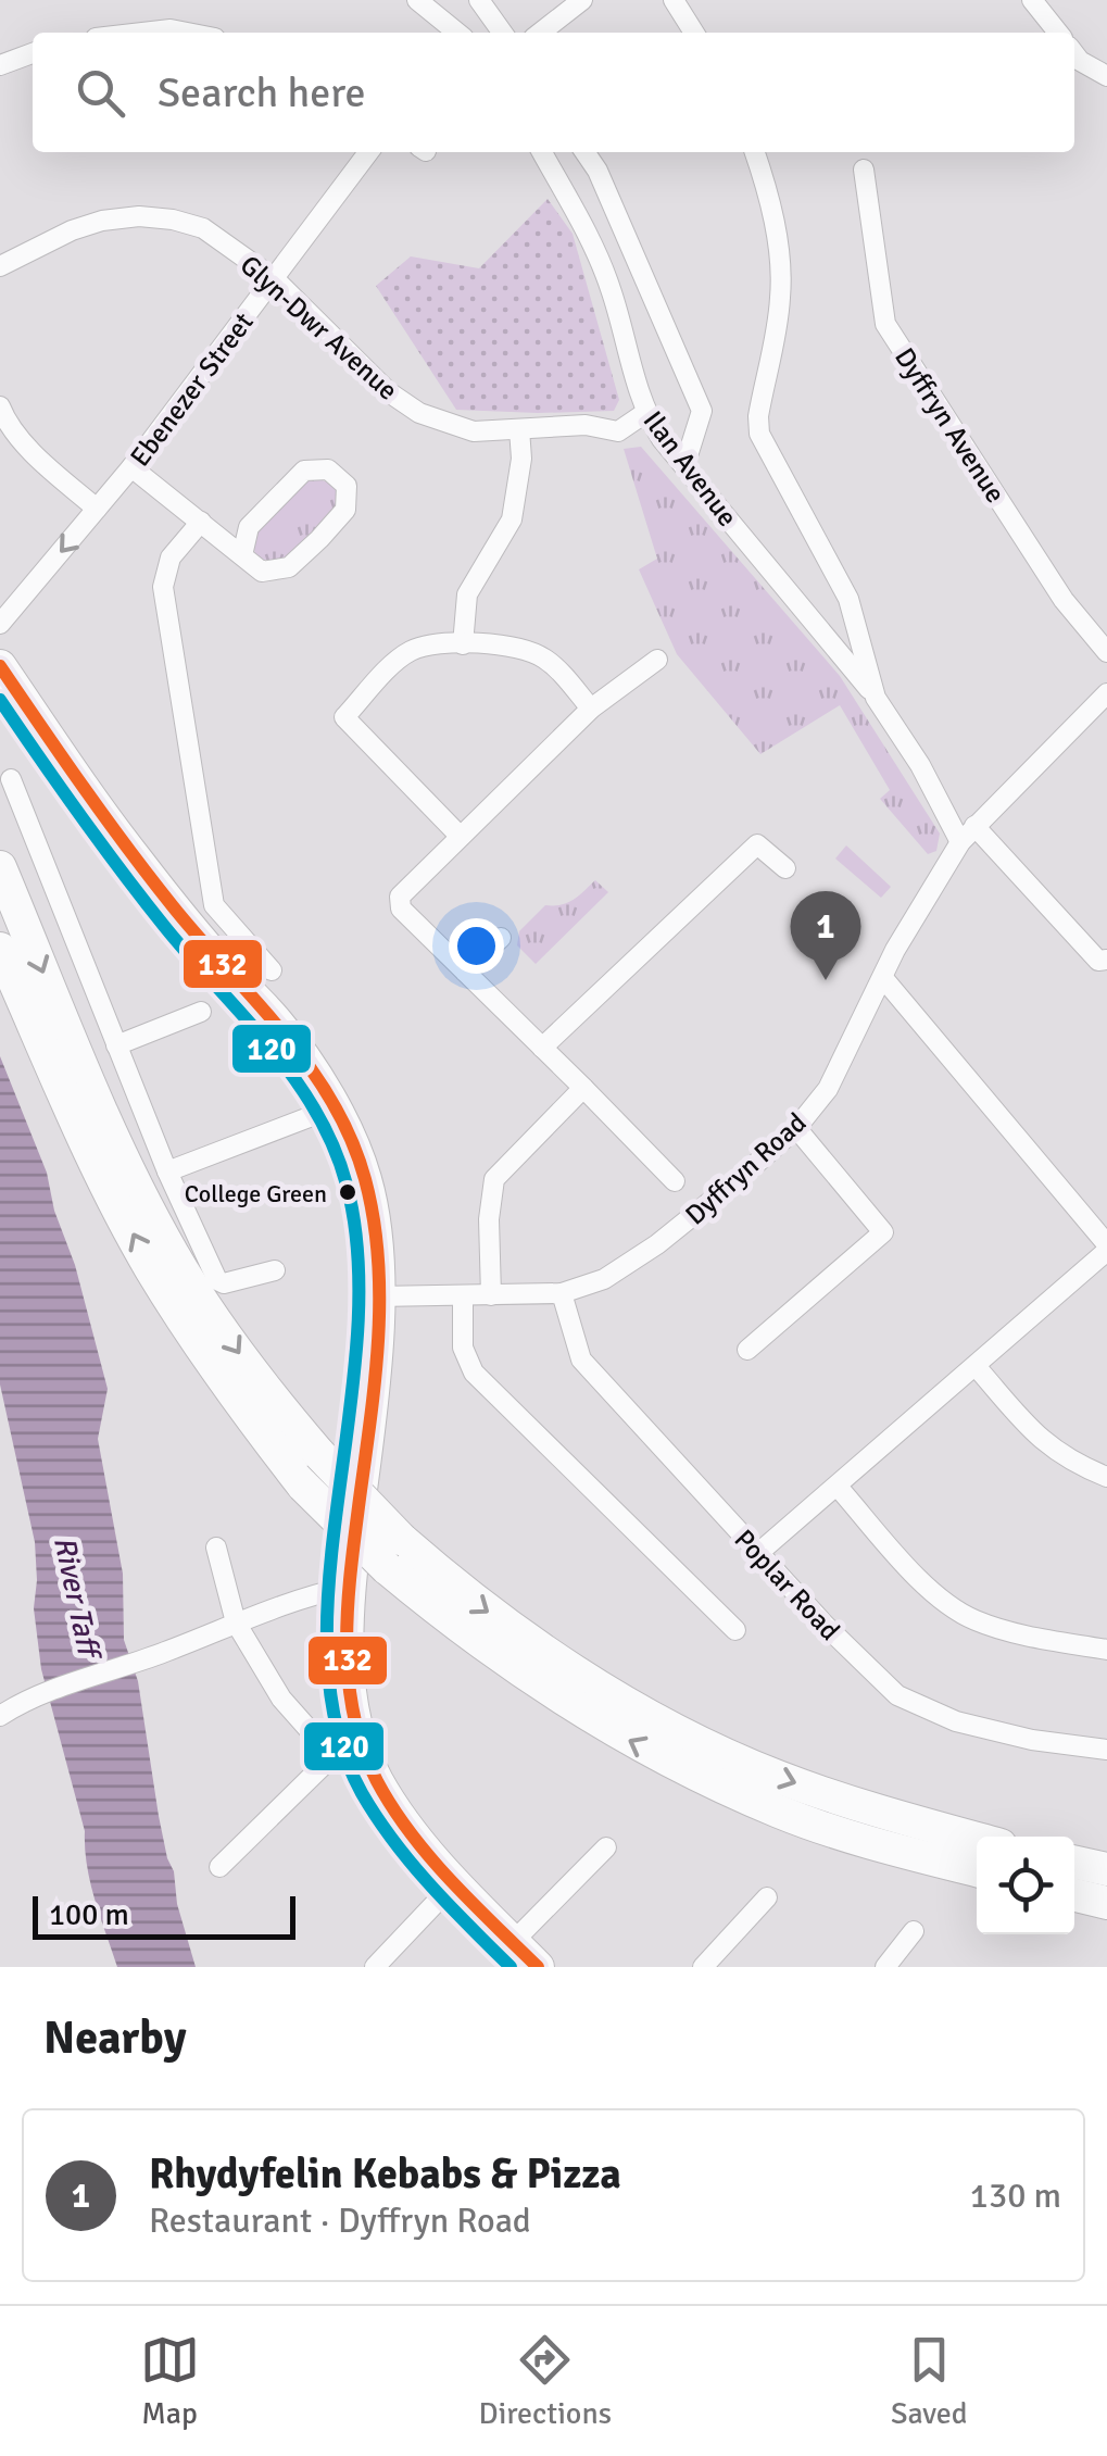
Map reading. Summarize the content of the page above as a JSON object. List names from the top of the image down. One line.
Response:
{"streets":{"street":["Glyn-Dwr Avenue","Ebenezer Street","Dyffryn Avenue","Ilan Avenue","Dyffryn Road","Poplar Road"]},"crossings":[["Glyn-Dwr Avenue","Ebenezer Street"],["Glyn-Dwr Avenue","Ilan Avenue"],["Dyffryn Road","Poplar Road"]],"water":["River Taff"],"places":["College Green"],"lines":["transit line 132","transit line 120"],"scale_bar":"100 m","page":{"search":"Search here","pins":"1","scale":"100 m","heading":"Nearby","list":[{"mark":"1","name":"Rhydyfelin Kebabs & Pizza","note":"Restaurant · Dyffryn Road","value":"130 m"}],"nav":["Map","Directions","Saved"]}}
